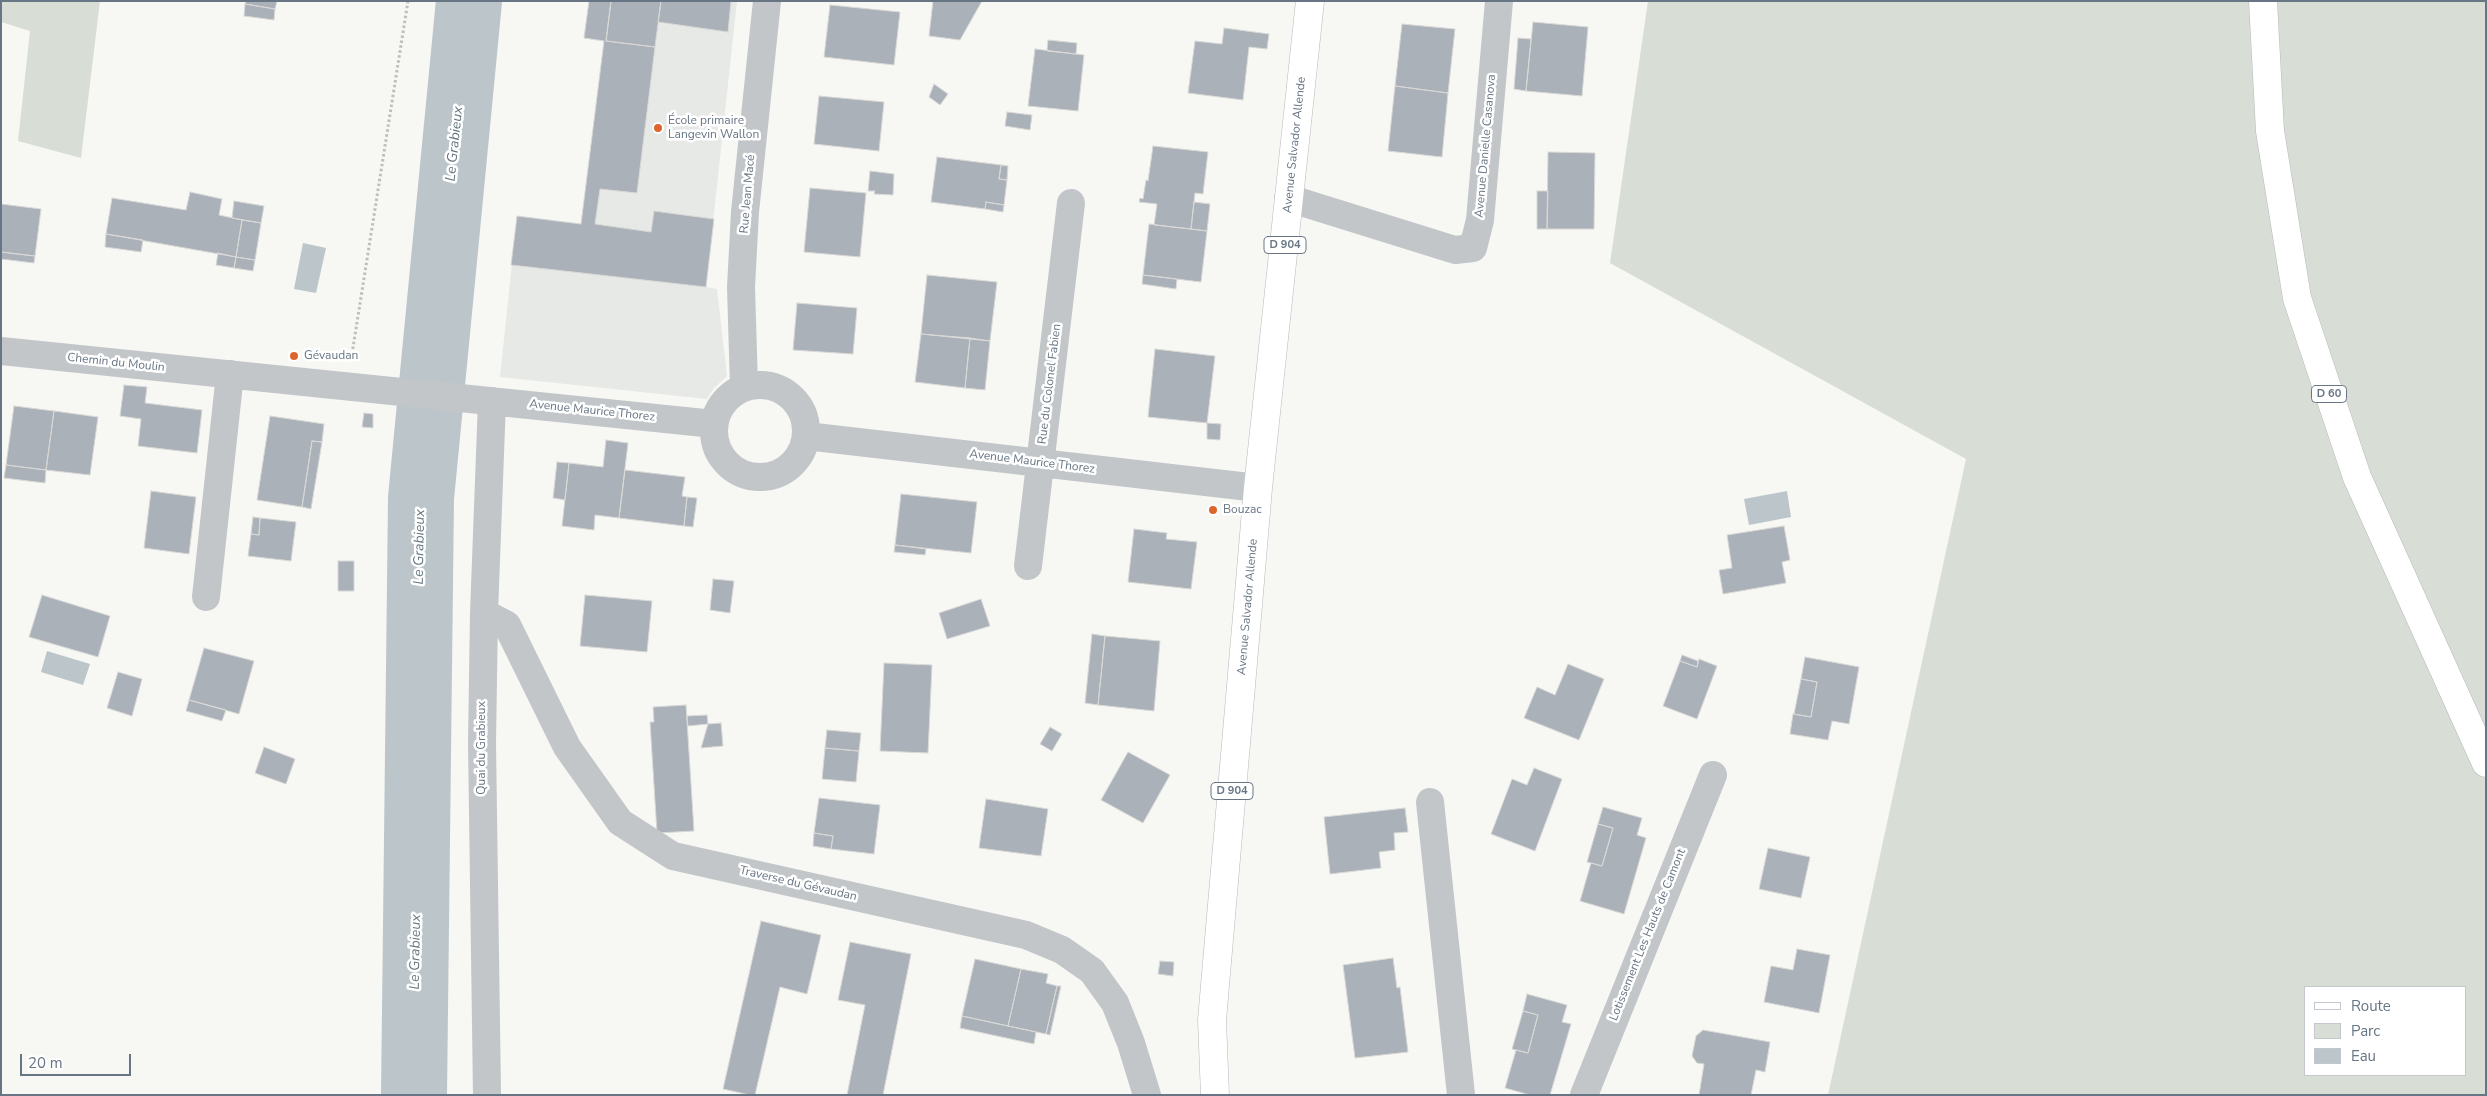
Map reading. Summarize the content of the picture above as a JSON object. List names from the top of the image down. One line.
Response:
{"streets":{"main road":["Avenue Salvador Allende","D 904","D 60"],"street":["Avenue Danielle Casanova","Rue Jean Macé","Chemin du Moulin","Rue du Colonel Fabien","Avenue Maurice Thorez","Quai du Grabieux","Traverse du Gévaudan","Lotissement Les Hauts de Camont"]},"crossings":[["Avenue Salvador Allende","Avenue Danielle Casanova"],["Avenue Salvador Allende","Avenue Maurice Thorez"],["Rue Jean Macé","Avenue Maurice Thorez"],["Chemin du Moulin","Avenue Maurice Thorez"],["Rue du Colonel Fabien","Avenue Maurice Thorez"],["Avenue Maurice Thorez","Quai du Grabieux"],["Quai du Grabieux","Traverse du Gévaudan"]],"water":["Le Grabieux"],"places":["École primaire Langevin Wallon","Gévaudan","Bouzac"],"legend":["Route","Parc","Eau"],"scale_bar":"20 m"}
